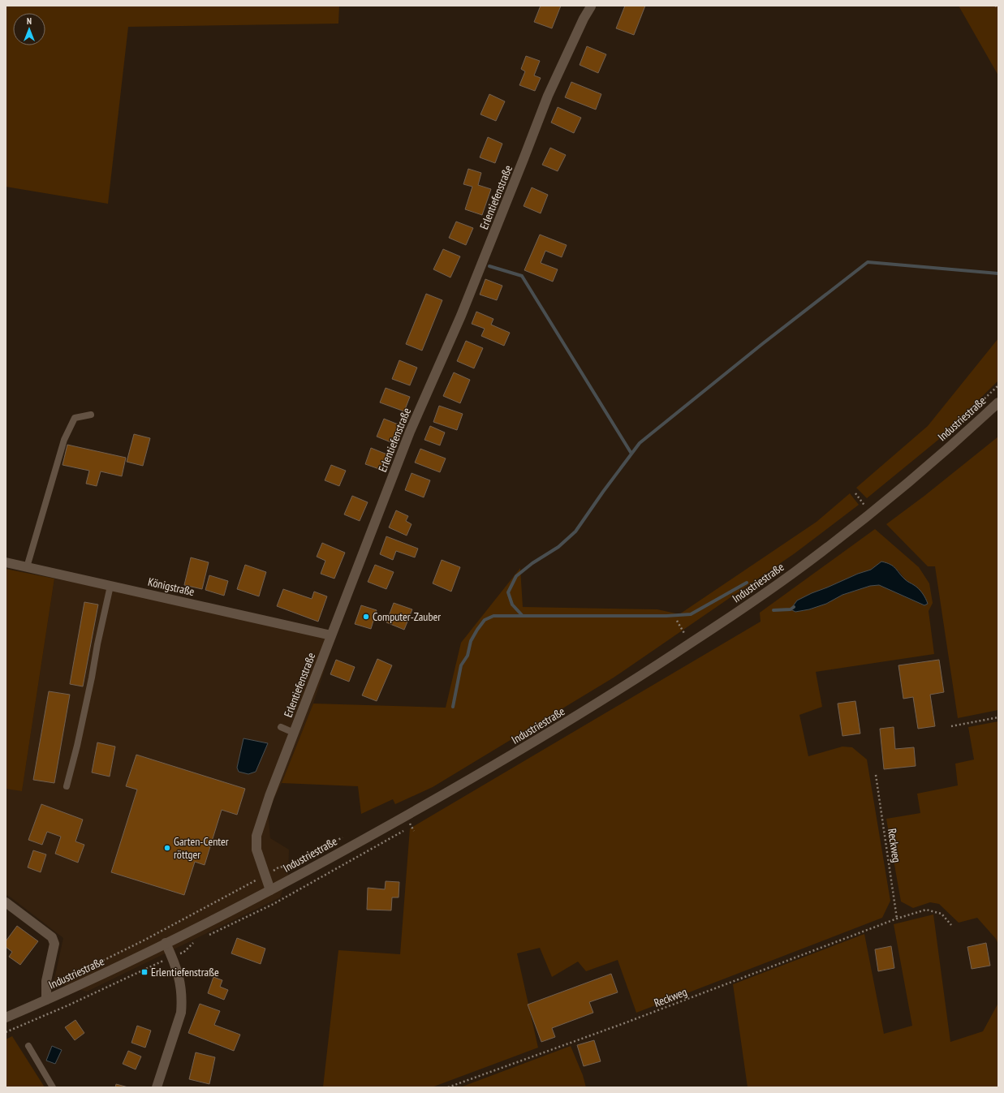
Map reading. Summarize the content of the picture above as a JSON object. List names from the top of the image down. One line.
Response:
{"streets":{"street":["Erlentiefenstraße","Industriestraße","Königstraße"],"path":["Reckweg"]},"crossings":[["Erlentiefenstraße","Industriestraße"],["Erlentiefenstraße","Königstraße"]],"places":{"other":["Computer-Zauber","Garten-Center röttger"],"transit":["Erlentiefenstraße"]},"north":"top"}
